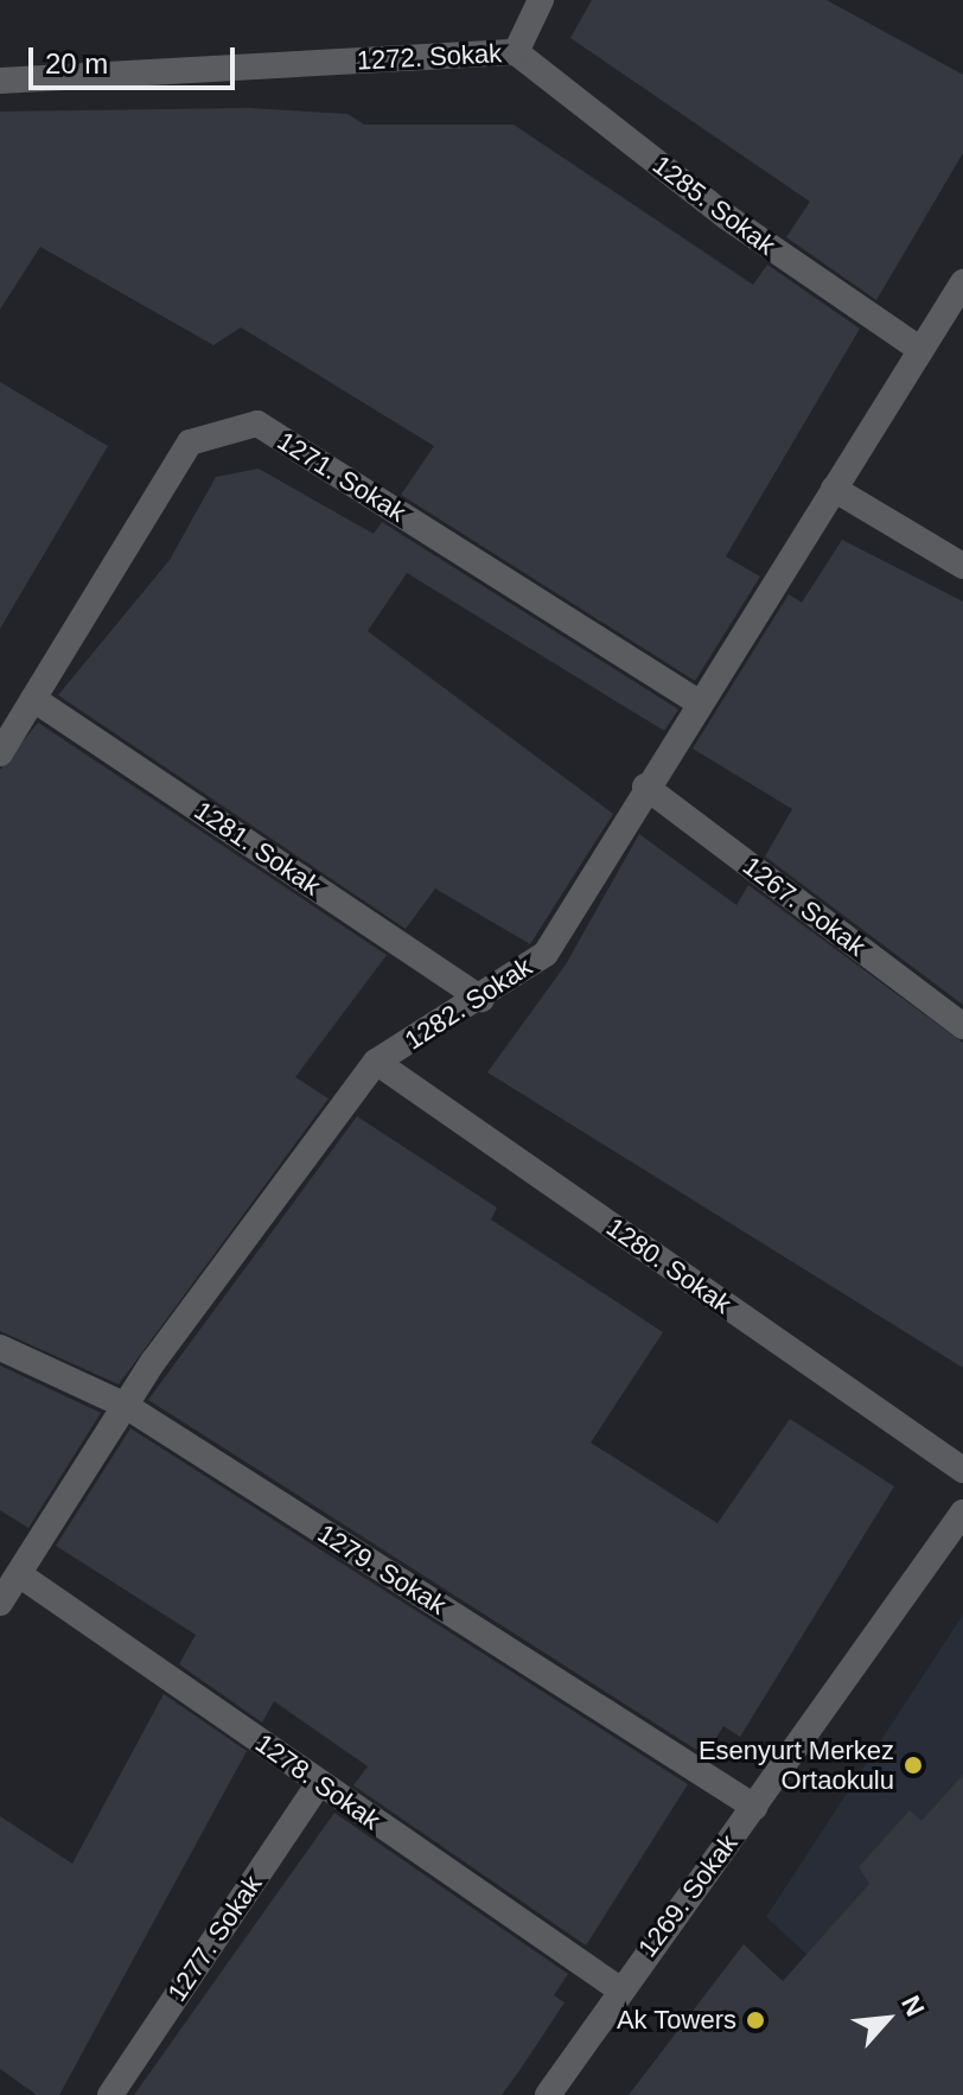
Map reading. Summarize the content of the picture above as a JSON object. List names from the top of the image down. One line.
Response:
{"streets":{"street":["1272. Sokak","1285. Sokak","1271. Sokak","1281. Sokak","1267. Sokak","1282. Sokak","1280. Sokak","1279. Sokak","1278. Sokak","1269. Sokak","1277. Sokak"]},"crossings":[["1272. Sokak","1285. Sokak"],["1285. Sokak","1282. Sokak"],["1271. Sokak","1281. Sokak"],["1271. Sokak","1282. Sokak"],["1281. Sokak","1282. Sokak"],["1267. Sokak","1282. Sokak"],["1282. Sokak","1280. Sokak"],["1282. Sokak","1279. Sokak"],["1282. Sokak","1278. Sokak"],["1279. Sokak","1269. Sokak"],["1278. Sokak","1269. Sokak"],["1278. Sokak","1277. Sokak"]],"places":["Esenyurt Merkez Ortaokulu","Ak Towers"],"scale_bar":"20 m","north":"top right"}
